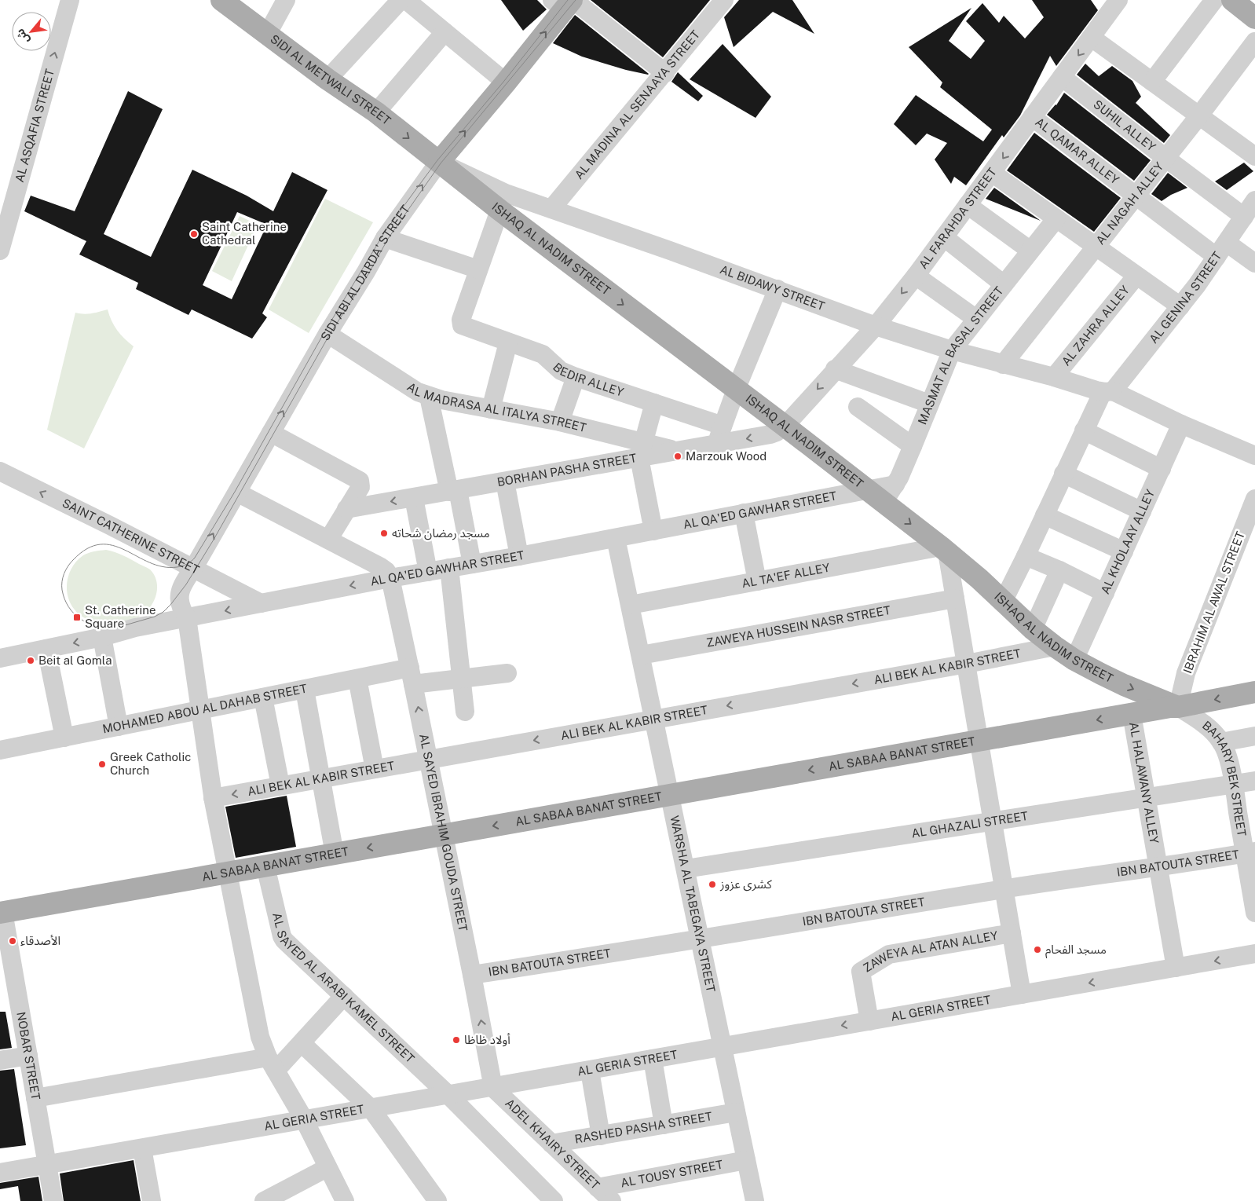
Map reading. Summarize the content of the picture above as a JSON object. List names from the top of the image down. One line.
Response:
{"streets":{"main road":["SIDI AL METWALI STREET","ISHAQ AL NADIM STREET","SIDI ABI AL DARDA' STREET","AL SABAA BANAT STREET"],"street":["AL MADINA AL SENAAYA STREET","AL ASQAFIA STREET","SUHIL ALLEY","AL QAMAR ALLEY","AL NAGAH ALLEY","AL FARAHDA STREET","AL BIDAWY STREET","AL GENINA STREET","AL ZAHRA ALLEY","MASMAT AL BASAL STREET","BEDIR ALLEY","AL MADRASA AL ITALYA STREET","BORHAN PASHA STREET","AL QA'ED GAWHAR STREET","SAINT CATHERINE STREET","AL KHOLAAY ALLEY","AL TA'EF ALLEY","IBRAHIM AL AWAL STREET","ZAWEYA HUSSEIN NASR STREET","ALI BEK AL KABIR STREET","MOHAMED ABOU AL DAHAB STREET","BAHARY BEK STREET","AL HALAWANY ALLEY","AL GHAZALI STREET","AL SAYED IBRAHIM GOUDA STREET","IBN BATOUTA STREET","WARSHA AL TABEGAYA STREET","ZAWEYA AL ATAN ALLEY","AL SAYED AL ARABI KAMEL STREET","AL GERIA STREET","NOBAR STREET","RASHED PASHA STREET","ADEL KHAIRY STREET","AL TOUSY STREET"]},"crossings":[["SIDI AL METWALI STREET","ISHAQ AL NADIM STREET"],["SIDI AL METWALI STREET","SIDI ABI AL DARDA' STREET"],["AL MADINA AL SENAAYA STREET","AL BIDAWY STREET"],["SUHIL ALLEY","AL NAGAH ALLEY"],["SUHIL ALLEY","AL FARAHDA STREET"],["SUHIL ALLEY","AL GENINA STREET"],["AL QAMAR ALLEY","AL NAGAH ALLEY"],["AL QAMAR ALLEY","AL FARAHDA STREET"],["AL QAMAR ALLEY","AL GENINA STREET"],["AL NAGAH ALLEY","AL BIDAWY STREET"],["AL FARAHDA STREET","ISHAQ AL NADIM STREET"],["AL FARAHDA STREET","AL BIDAWY STREET"],["ISHAQ AL NADIM STREET","SIDI ABI AL DARDA' STREET"],["ISHAQ AL NADIM STREET","AL BIDAWY STREET"],["ISHAQ AL NADIM STREET","AL GENINA STREET"],["ISHAQ AL NADIM STREET","AL QA'ED GAWHAR STREET"],["ISHAQ AL NADIM STREET","AL KHOLAAY ALLEY"],["ISHAQ AL NADIM STREET","AL TA'EF ALLEY"],["ISHAQ AL NADIM STREET","IBRAHIM AL AWAL STREET"],["ISHAQ AL NADIM STREET","ALI BEK AL KABIR STREET"],["ISHAQ AL NADIM STREET","AL SABAA BANAT STREET"],["ISHAQ AL NADIM STREET","BAHARY BEK STREET"],["SIDI ABI AL DARDA' STREET","AL MADRASA AL ITALYA STREET"],["SIDI ABI AL DARDA' STREET","AL QA'ED GAWHAR STREET"],["SIDI ABI AL DARDA' STREET","SAINT CATHERINE STREET"],["SIDI ABI AL DARDA' STREET","ALI BEK AL KABIR STREET"],["SIDI ABI AL DARDA' STREET","MOHAMED ABOU AL DAHAB STREET"],["SIDI ABI AL DARDA' STREET","AL SABAA BANAT STREET"],["SIDI ABI AL DARDA' STREET","AL GERIA STREET"],["AL BIDAWY STREET","AL GENINA STREET"],["AL BIDAWY STREET","AL ZAHRA ALLEY"],["AL BIDAWY STREET","MASMAT AL BASAL STREET"],["AL BIDAWY STREET","AL KHOLAAY ALLEY"],["MASMAT AL BASAL STREET","AL QA'ED GAWHAR STREET"],["AL MADRASA AL ITALYA STREET","BORHAN PASHA STREET"],["AL QA'ED GAWHAR STREET","SAINT CATHERINE STREET"],["AL QA'ED GAWHAR STREET","AL SAYED IBRAHIM GOUDA STREET"],["AL QA'ED GAWHAR STREET","WARSHA AL TABEGAYA STREET"],["AL TA'EF ALLEY","WARSHA AL TABEGAYA STREET"],["IBRAHIM AL AWAL STREET","AL SABAA BANAT STREET"],["IBRAHIM AL AWAL STREET","BAHARY BEK STREET"],["ZAWEYA HUSSEIN NASR STREET","WARSHA AL TABEGAYA STREET"],["ALI BEK AL KABIR STREET","AL SAYED IBRAHIM GOUDA STREET"],["ALI BEK AL KABIR STREET","WARSHA AL TABEGAYA STREET"],["MOHAMED ABOU AL DAHAB STREET","AL SAYED IBRAHIM GOUDA STREET"],["AL SABAA BANAT STREET","BAHARY BEK STREET"],["AL SABAA BANAT STREET","AL HALAWANY ALLEY"],["AL SABAA BANAT STREET","AL SAYED IBRAHIM GOUDA STREET"],["AL SABAA BANAT STREET","WARSHA AL TABEGAYA STREET"],["AL SABAA BANAT STREET","AL SAYED AL ARABI KAMEL STREET"],["AL SABAA BANAT STREET","NOBAR STREET"],["BAHARY BEK STREET","AL GHAZALI STREET"],["BAHARY BEK STREET","IBN BATOUTA STREET"],["AL HALAWANY ALLEY","AL GHAZALI STREET"],["AL HALAWANY ALLEY","IBN BATOUTA STREET"],["AL HALAWANY ALLEY","AL GERIA STREET"],["AL GHAZALI STREET","WARSHA AL TABEGAYA STREET"],["AL SAYED IBRAHIM GOUDA STREET","IBN BATOUTA STREET"],["AL SAYED IBRAHIM GOUDA STREET","AL GERIA STREET"],["AL SAYED IBRAHIM GOUDA STREET","ADEL KHAIRY STREET"],["IBN BATOUTA STREET","WARSHA AL TABEGAYA STREET"],["WARSHA AL TABEGAYA STREET","AL GERIA STREET"],["WARSHA AL TABEGAYA STREET","RASHED PASHA STREET"],["WARSHA AL TABEGAYA STREET","AL TOUSY STREET"],["ZAWEYA AL ATAN ALLEY","AL GERIA STREET"],["AL SAYED AL ARABI KAMEL STREET","AL GERIA STREET"],["AL GERIA STREET","NOBAR STREET"],["AL GERIA STREET","ADEL KHAIRY STREET"],["RASHED PASHA STREET","ADEL KHAIRY STREET"],["ADEL KHAIRY STREET","AL TOUSY STREET"]],"one_way":["AL ASQAFIA STREET","ISHAQ AL NADIM STREET","SIDI ABI AL DARDA' STREET","SAINT CATHERINE STREET","ALI BEK AL KABIR STREET","AL SABAA BANAT STREET"],"places":{"other":["Saint Catherine Cathedral","Marzouk Wood","مسجد رمضان شحاته","Beit al Gomla","Greek Catholic Church","كشرى عزوز","الأصدقاء","مسجد الفحام","أولاد ظاظا"],"transit":["St. Catherine Square"]},"north":"bottom left"}
